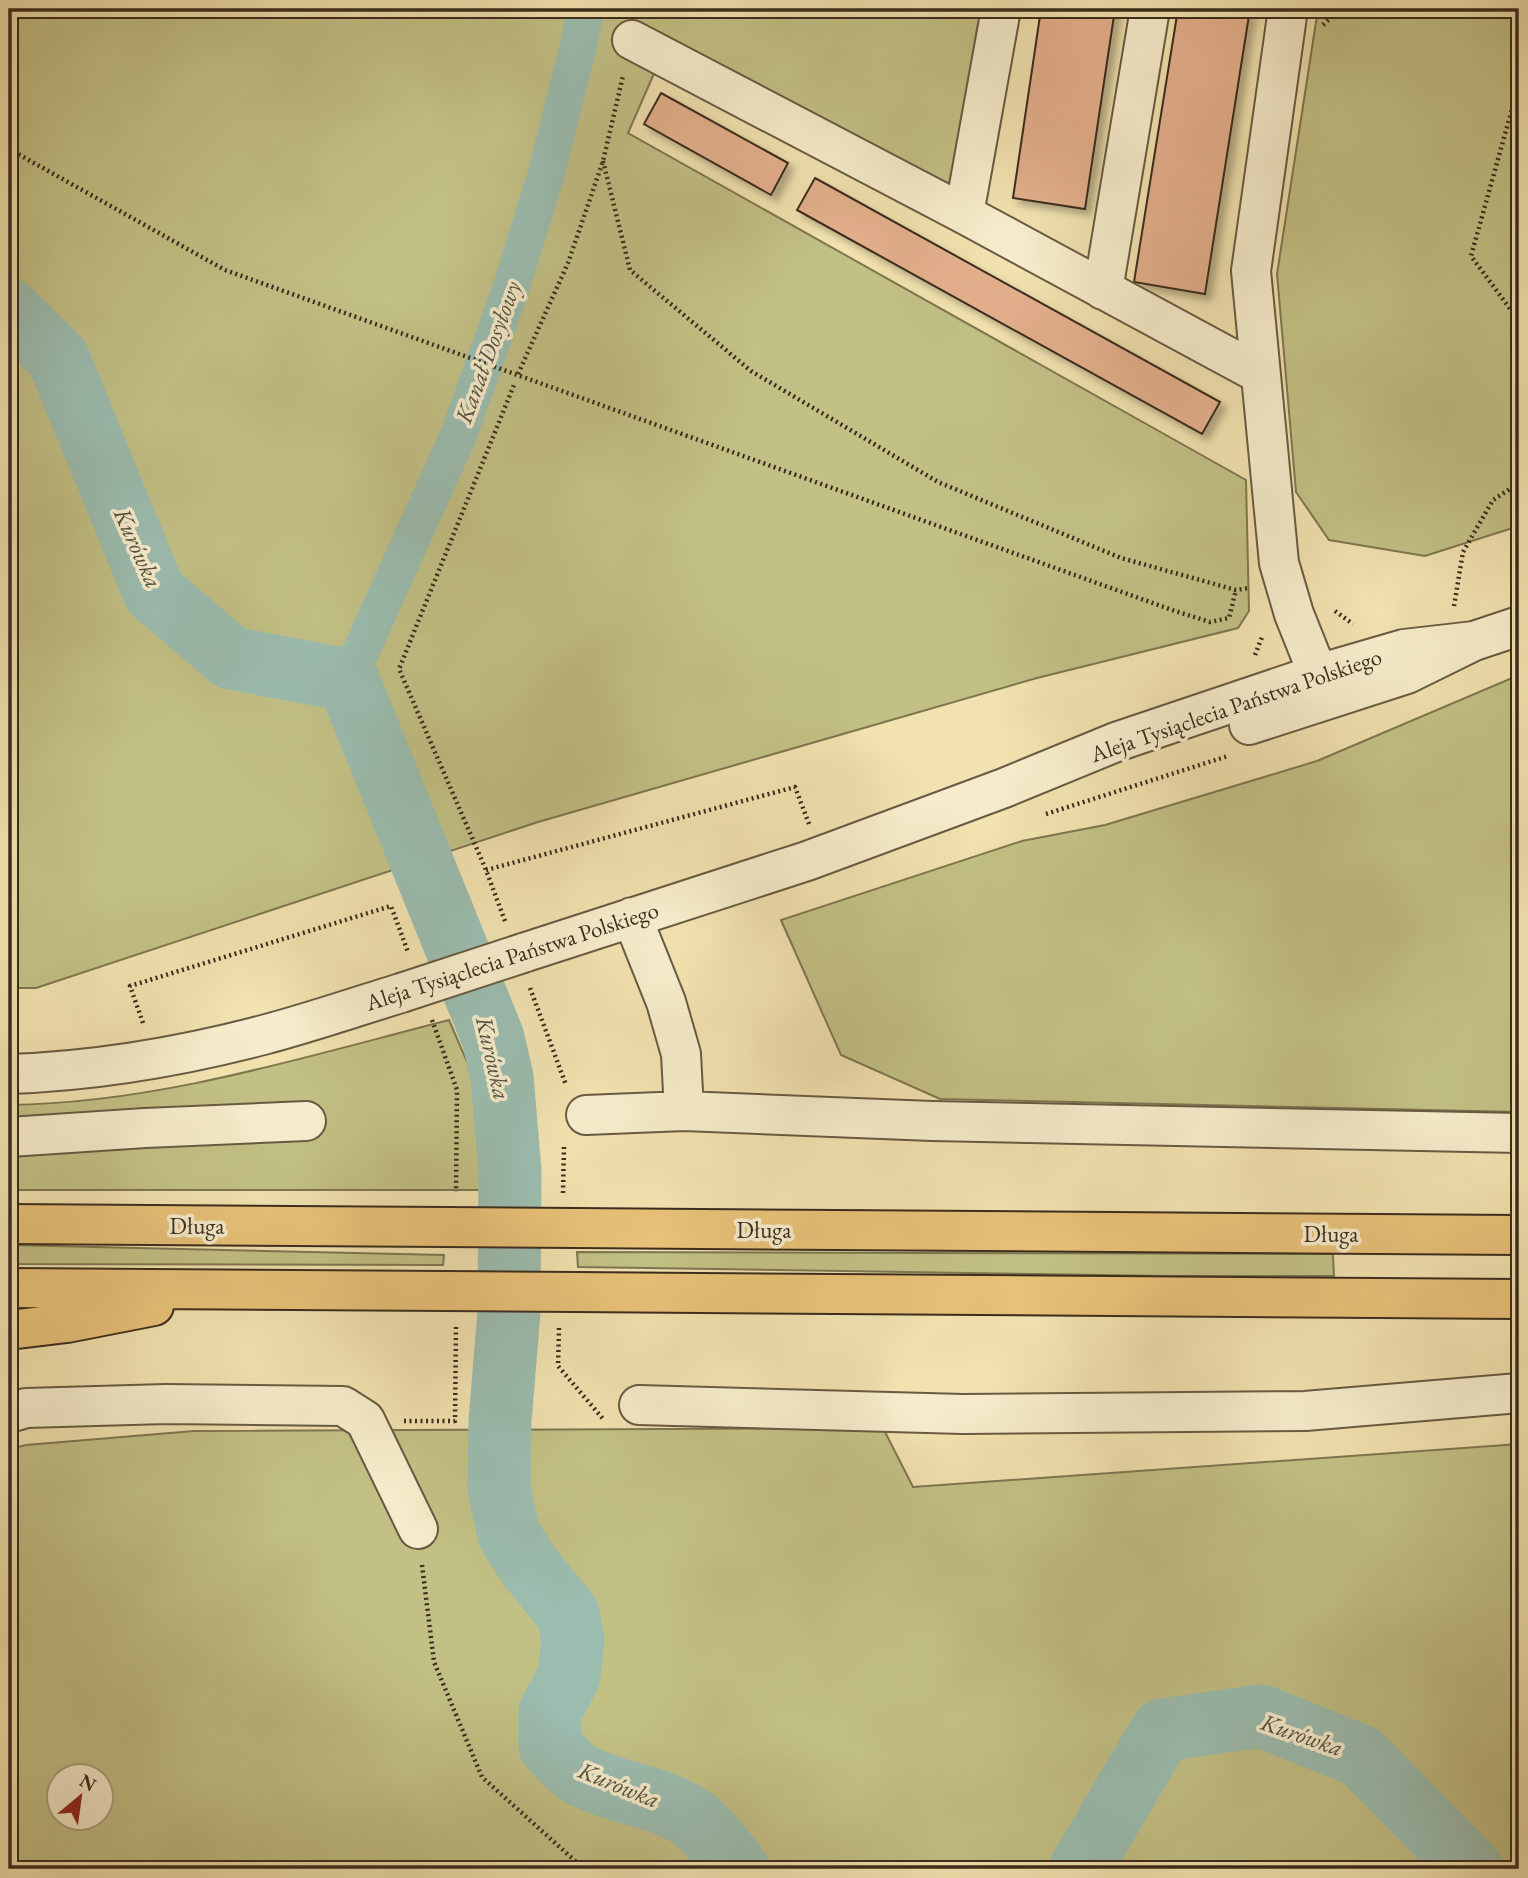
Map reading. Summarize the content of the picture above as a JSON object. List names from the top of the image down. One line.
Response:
{"streets":{"highway":["Długa"],"street":["Aleja Tysiąclecia Państwa Polskiego"]},"water":["Kanał Dosyłowy","Kurówka"],"north":"top right"}
